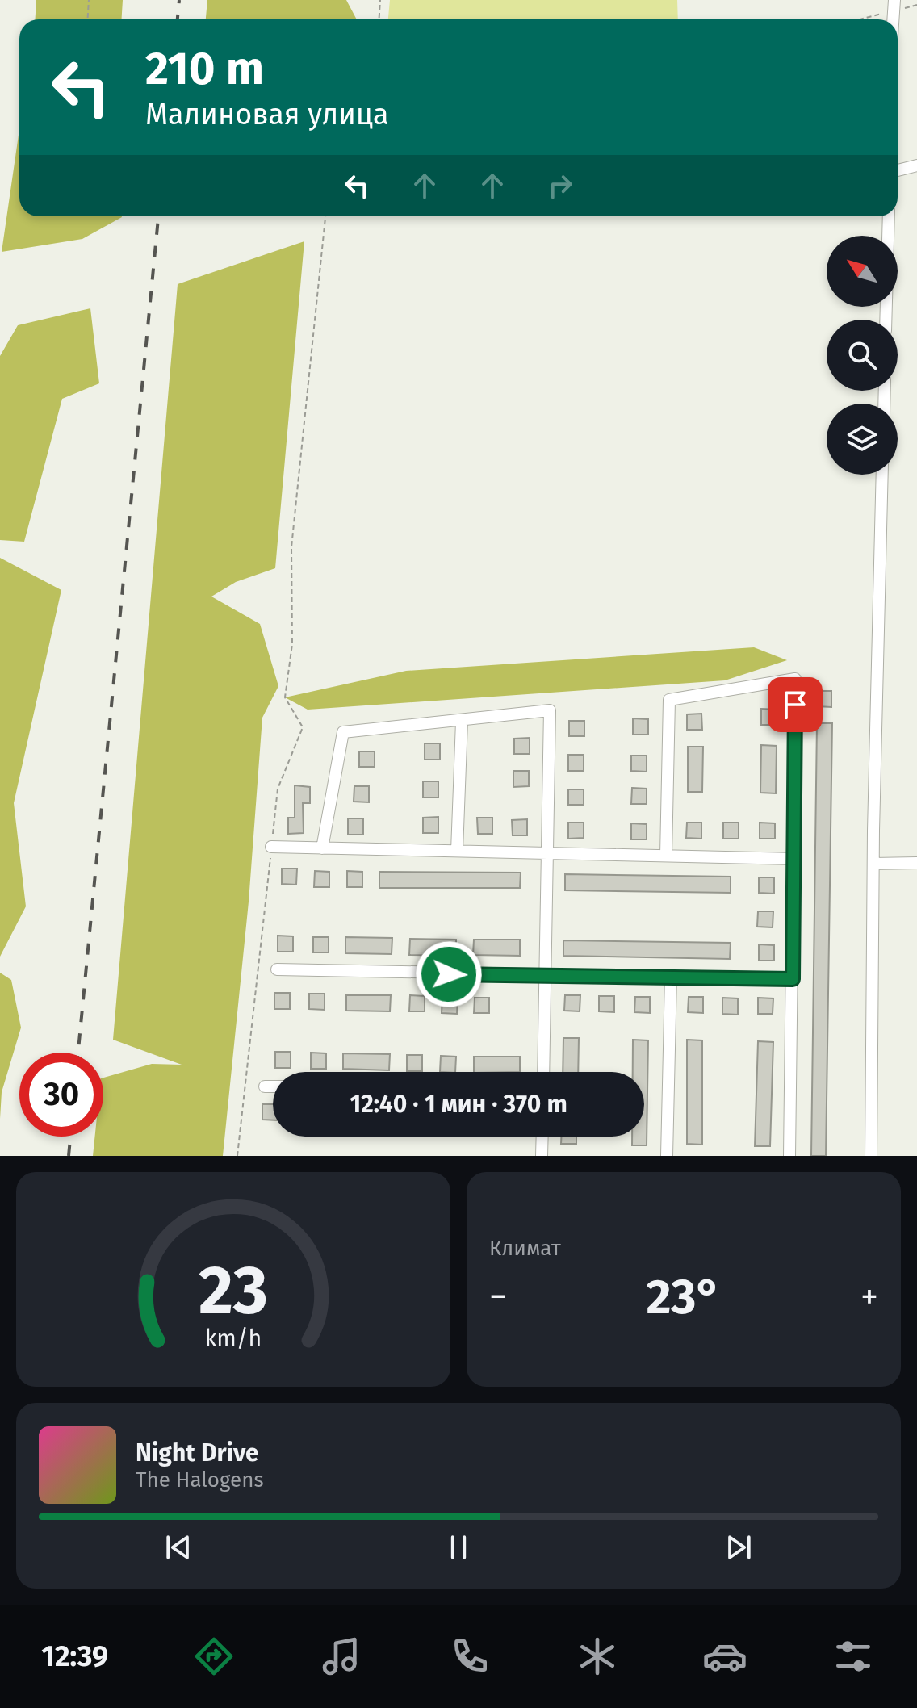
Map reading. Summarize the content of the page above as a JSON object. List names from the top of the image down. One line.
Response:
{"north":"top left","page":{"turn":["210 m","Малиновая улица"],"limit":"30","trip":"12:40 · 1 мин · 370 m","tile":"Климат","heat":["−","23°","+"],"song":["Night Drive","The Halogens"],"tabs":"12:39","gauge":["23","km/h"]}}
